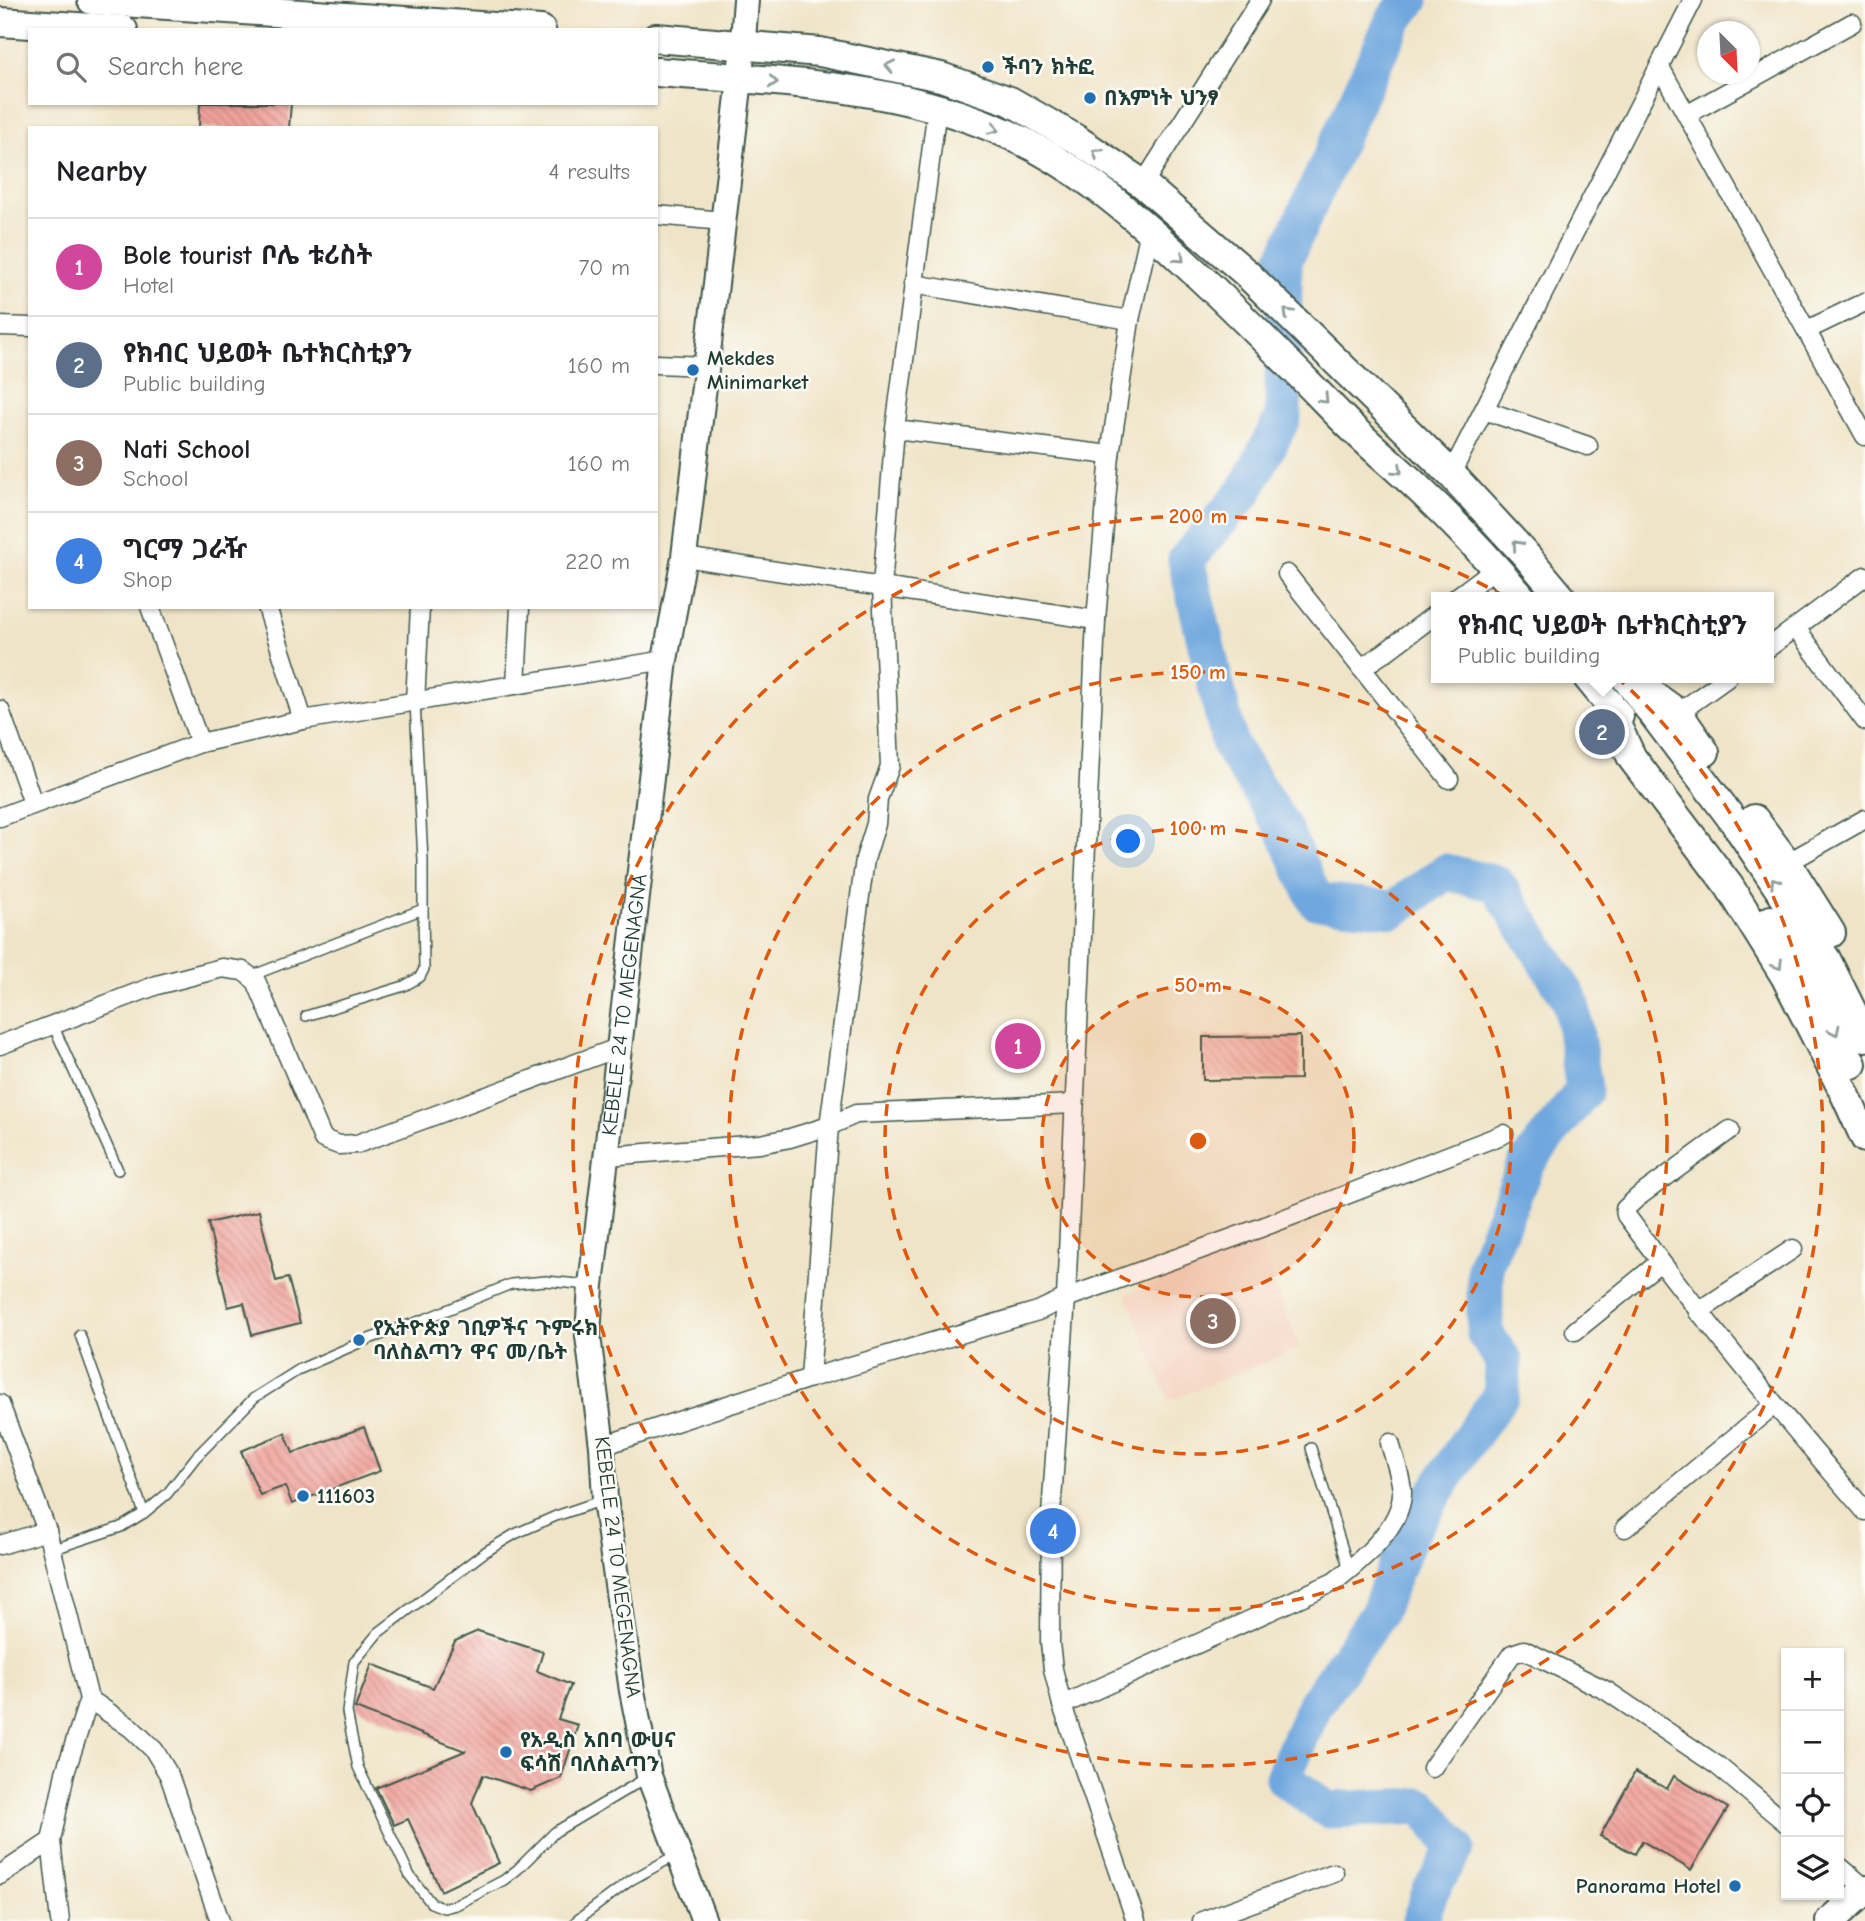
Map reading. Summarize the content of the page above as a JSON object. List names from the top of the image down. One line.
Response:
{"streets":{"main road":["KEBELE 24 TO MEGENAGNA"]},"places":["ችባን ክትፎ","በእምነት ህንፃ","Mekdes Minimarket","የኢትዮጵያ ገቢዎችና ጉምሩክ ባለስልጣን ዋና መ/ቤት","111603","የአዲስ አበባ ውሀና ፍሳሽ ባለስልጣን","Panorama Hotel"],"north":"bottom right","page":{"search":"Search here","heading":["Nearby","4 results"],"list":[{"mark":"1","name":"Bole tourist ቦሌ ቱሪስት","note":"Hotel","value":"70 m"},{"mark":"2","name":"የክብር ህይወት ቤተክርስቲያን","note":"Public building","value":"160 m"},{"mark":"3","name":"Nati School","note":"School","value":"160 m"},{"mark":"4","name":"ግርማ ጋራዥ","note":"Shop","value":"220 m"}],"popup":["የክብር ህይወት ቤተክርስቲያን","Public building"],"pins":["2","1","3","4"],"map_buttons":["+","−"]},"rings":["200 m","150 m","100 m","50 m"]}
